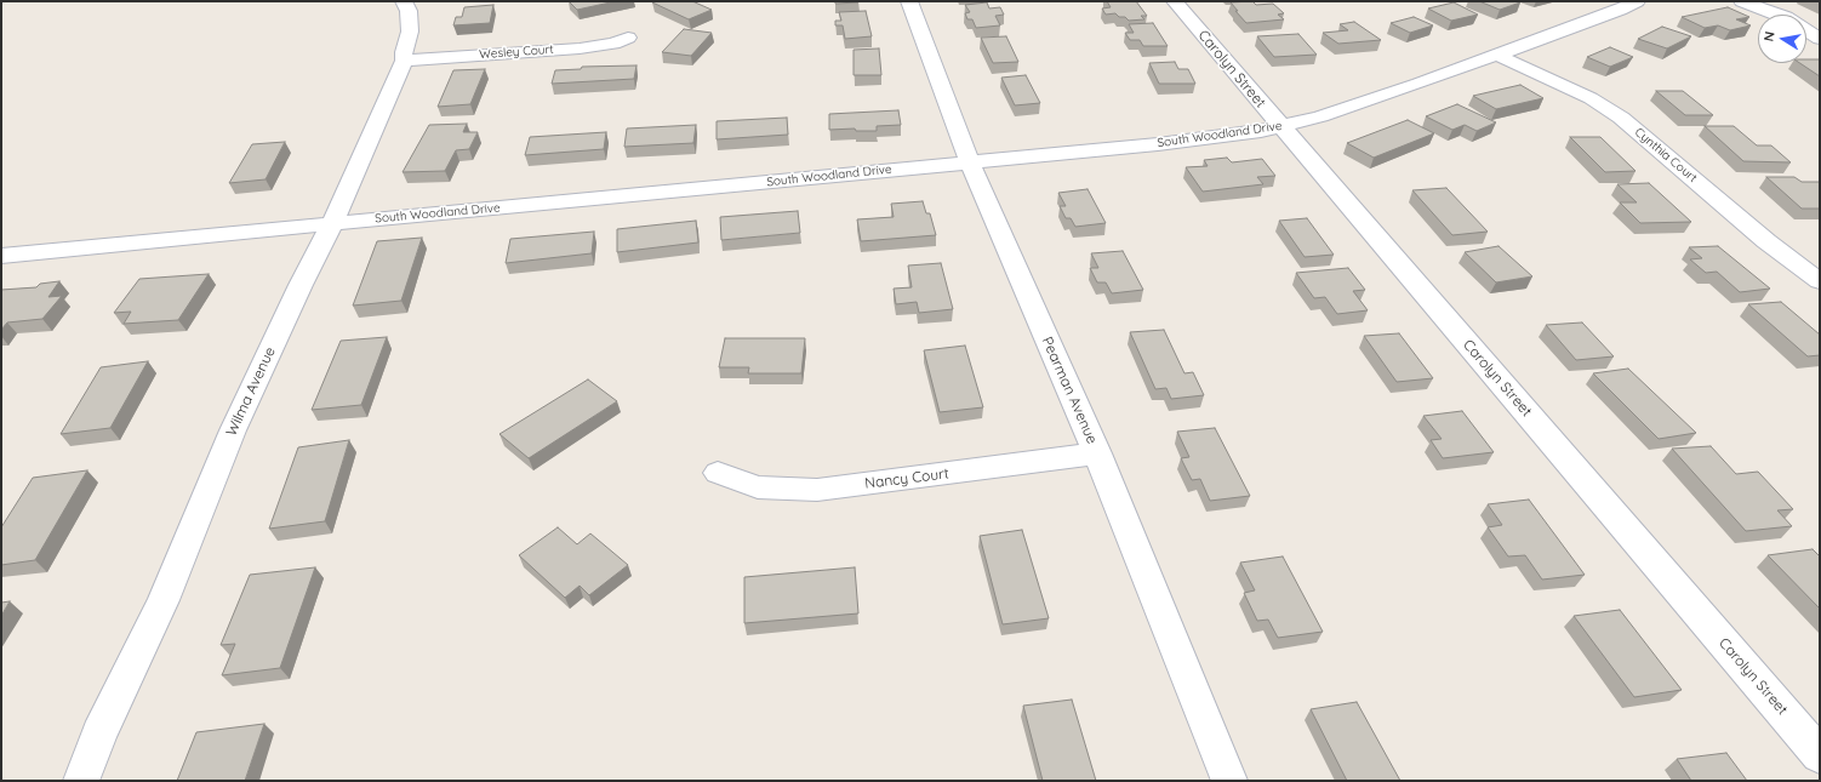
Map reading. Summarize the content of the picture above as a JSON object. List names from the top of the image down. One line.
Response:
{"streets":{"street":["Wesley Court","Carolyn Street","South Woodland Drive","Cynthia Court","Pearman Avenue","Wilma Avenue","Nancy Court"]},"crossings":[["Wesley Court","Wilma Avenue"],["Carolyn Street","South Woodland Drive"],["South Woodland Drive","Cynthia Court"],["South Woodland Drive","Pearman Avenue"],["South Woodland Drive","Wilma Avenue"],["Pearman Avenue","Nancy Court"]],"north":"left"}
